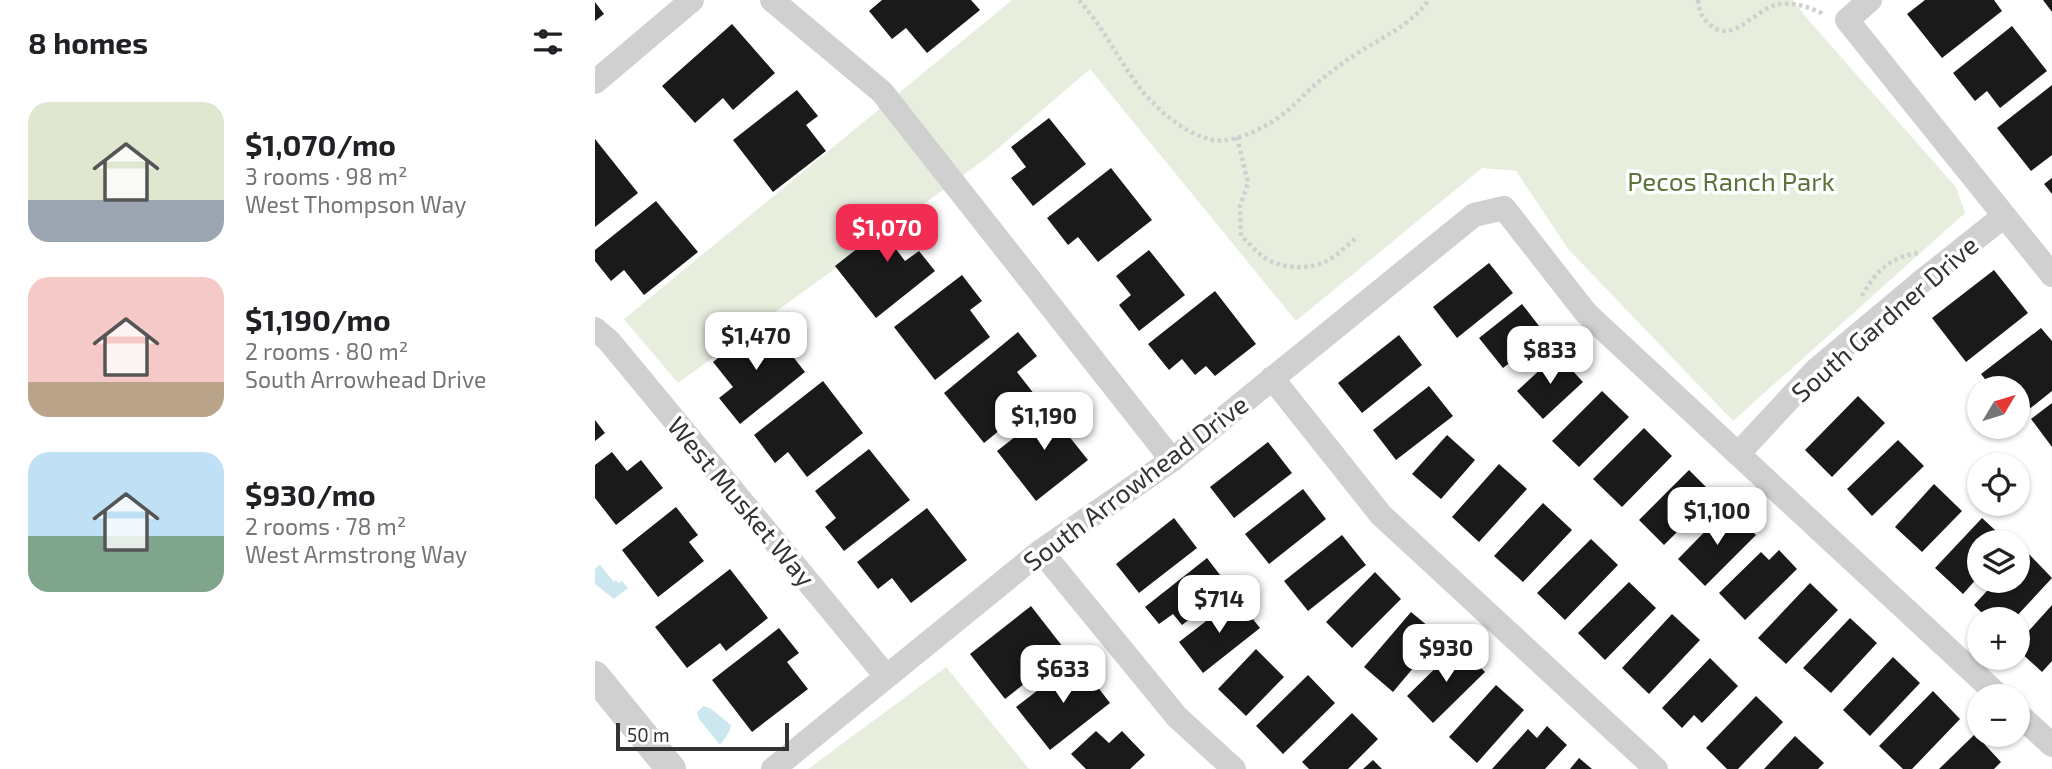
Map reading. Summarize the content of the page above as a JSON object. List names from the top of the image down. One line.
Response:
{"streets":{"street":["South Gardner Drive","South Arrowhead Drive","West Musket Way"]},"crossings":[["South Gardner Drive","South Arrowhead Drive"],["South Arrowhead Drive","West Musket Way"]],"parks":["Pecos Ranch Park"],"scale_bar":"50 m","north":"top right","page":{"heading":"8 homes","list":[{"name":"$1,070/mo","note":"3 rooms · 98 m² · West Thompson Way"},{"name":"$1,190/mo","note":"2 rooms · 80 m² · South Arrowhead Drive"},{"name":"$930/mo","note":"2 rooms · 78 m² · West Armstrong Way"}],"price":["$1,070","$1,470","$833","$1,190","$1,100","$714","$930","$633"],"map_buttons":["+","−"],"scale":"50 m"}}
